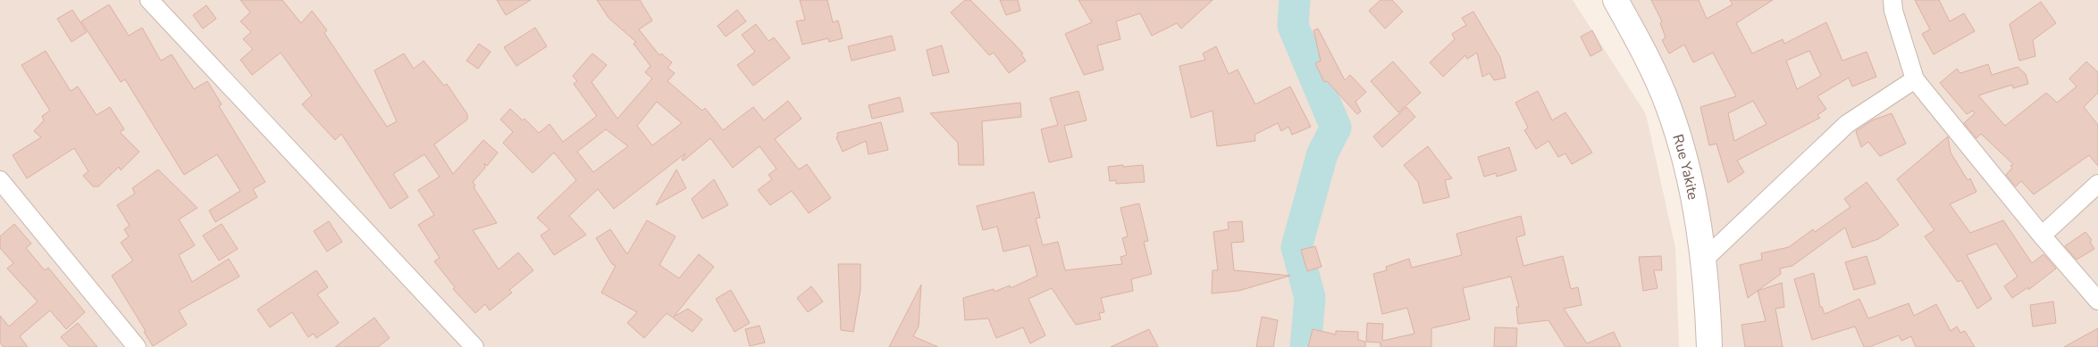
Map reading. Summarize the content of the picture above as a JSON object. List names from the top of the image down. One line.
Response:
{"streets":{"main road":["Rue Yakite"]}}
